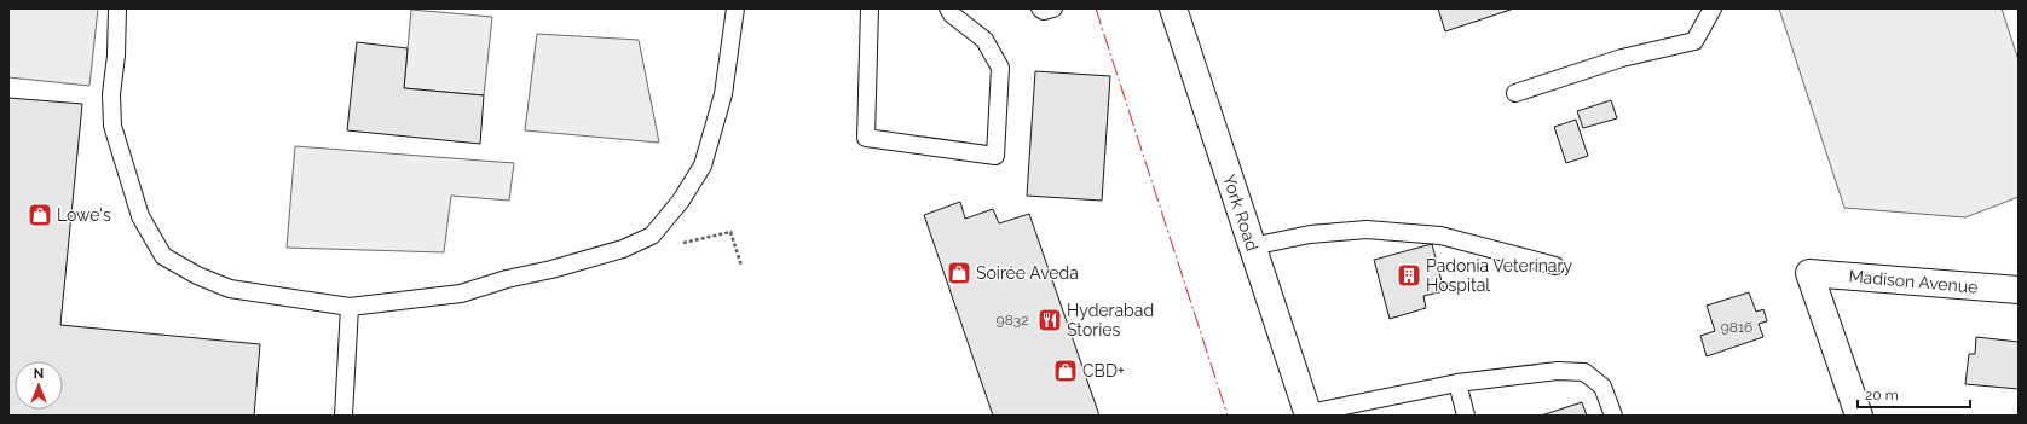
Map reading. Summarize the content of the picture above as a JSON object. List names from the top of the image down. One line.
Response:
{"streets":{"main road":["York Road","Madison Avenue"]},"places":{"shop":["Lowe's","Soirée Aveda","CBD+"],"building":["Padonia Veterinary Hospital"],"restaurant":["Hyderabad Stories"]},"house_numbers":["9832","9816"],"scale_bar":"20 m","north":"top"}
